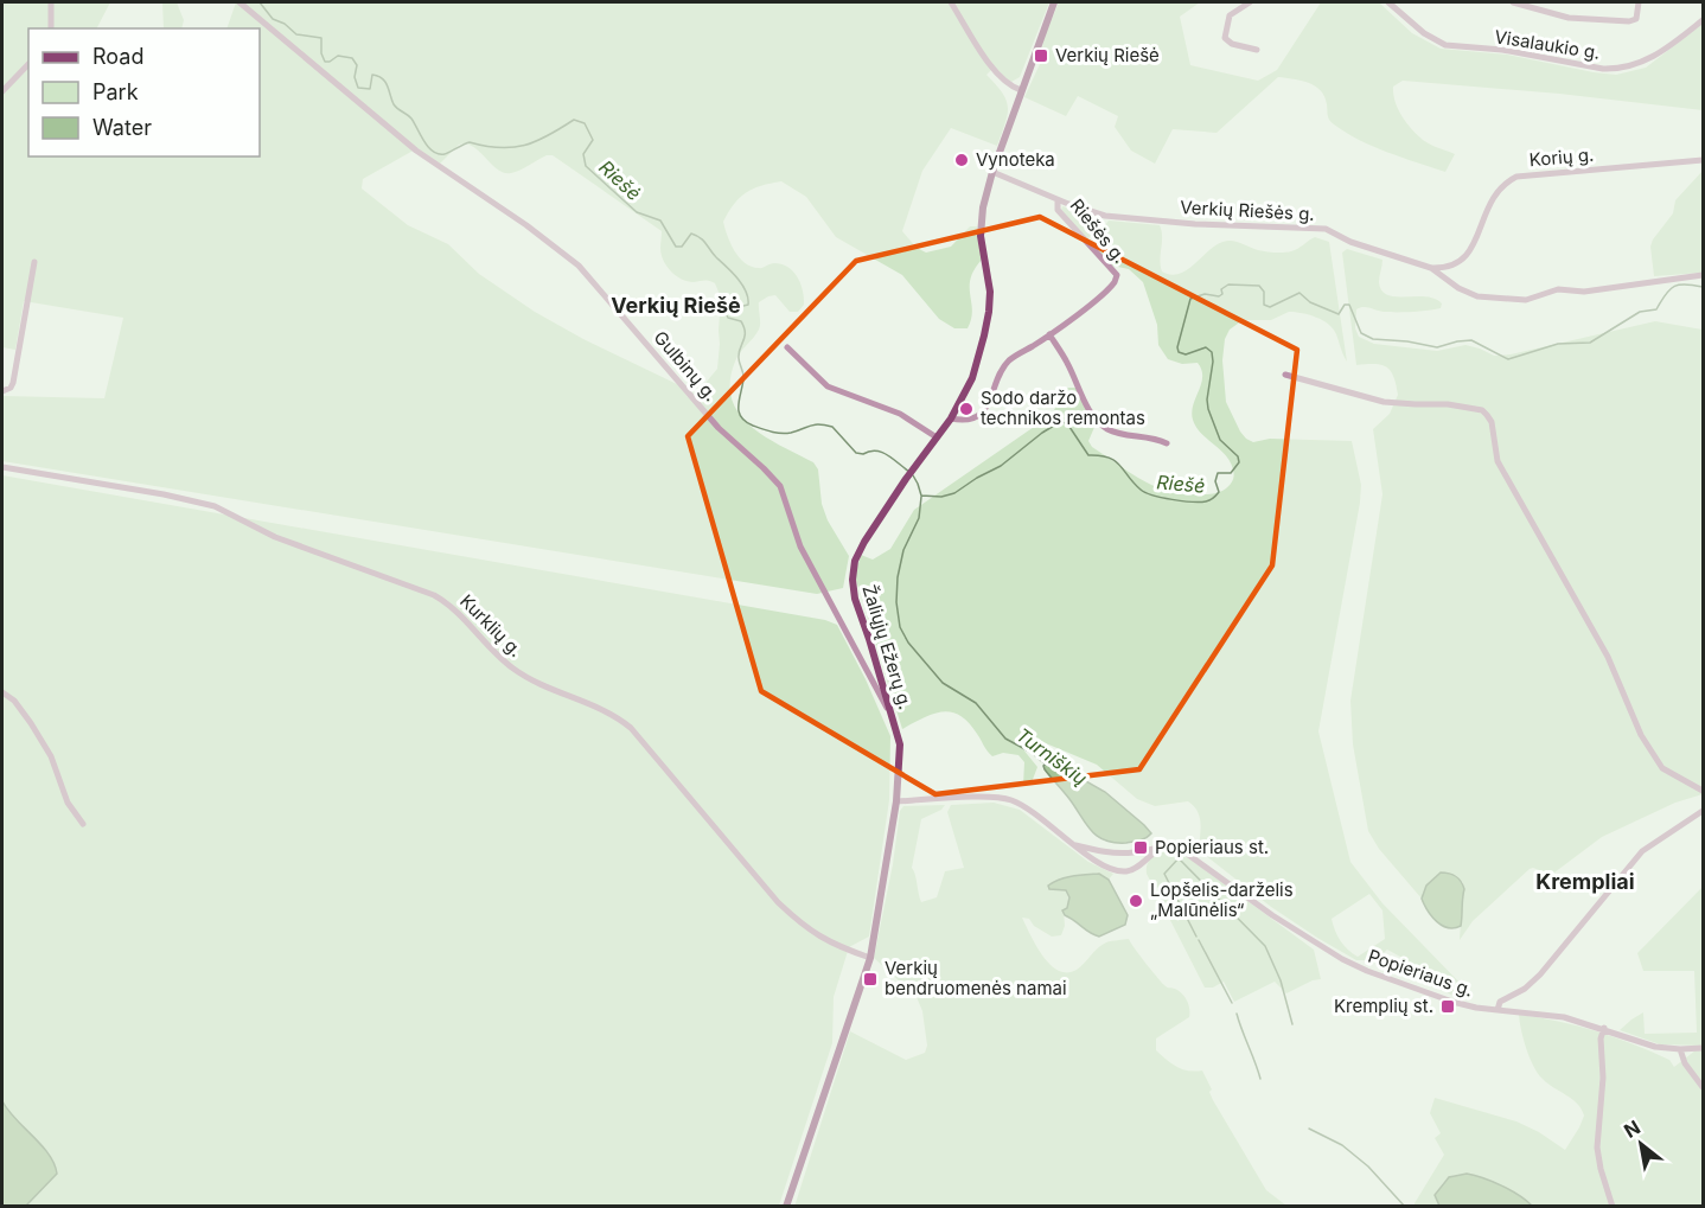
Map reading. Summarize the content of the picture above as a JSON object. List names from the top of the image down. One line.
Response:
{"streets":{"main road":["Žaliųjų Ežerų g."],"street":["Visalaukio g.","Korių g.","Verkių Riešės g.","Riešės g.","Gulbinų g.","Kurklių g.","Popieriaus g."]},"crossings":[["Korių g.","Verkių Riešės g."],["Verkių Riešės g.","Riešės g."],["Verkių Riešės g.","Žaliųjų Ežerų g."],["Riešės g.","Žaliųjų Ežerų g."],["Gulbinų g.","Žaliųjų Ežerų g."],["Kurklių g.","Žaliųjų Ežerų g."]],"districts":["Verkių Riešė","Krempliai"],"water":["Riešė","Turniškių"],"places":{"transit":["Verkių Riešė","Popieriaus st.","Verkių bendruomenės namai","Kremplių st."],"other":["Vynoteka","Sodo daržo technikos remontas","Lopšelis-darželis „Malūnėlis“"]},"legend":["Road","Park","Water"],"north":"top left"}
